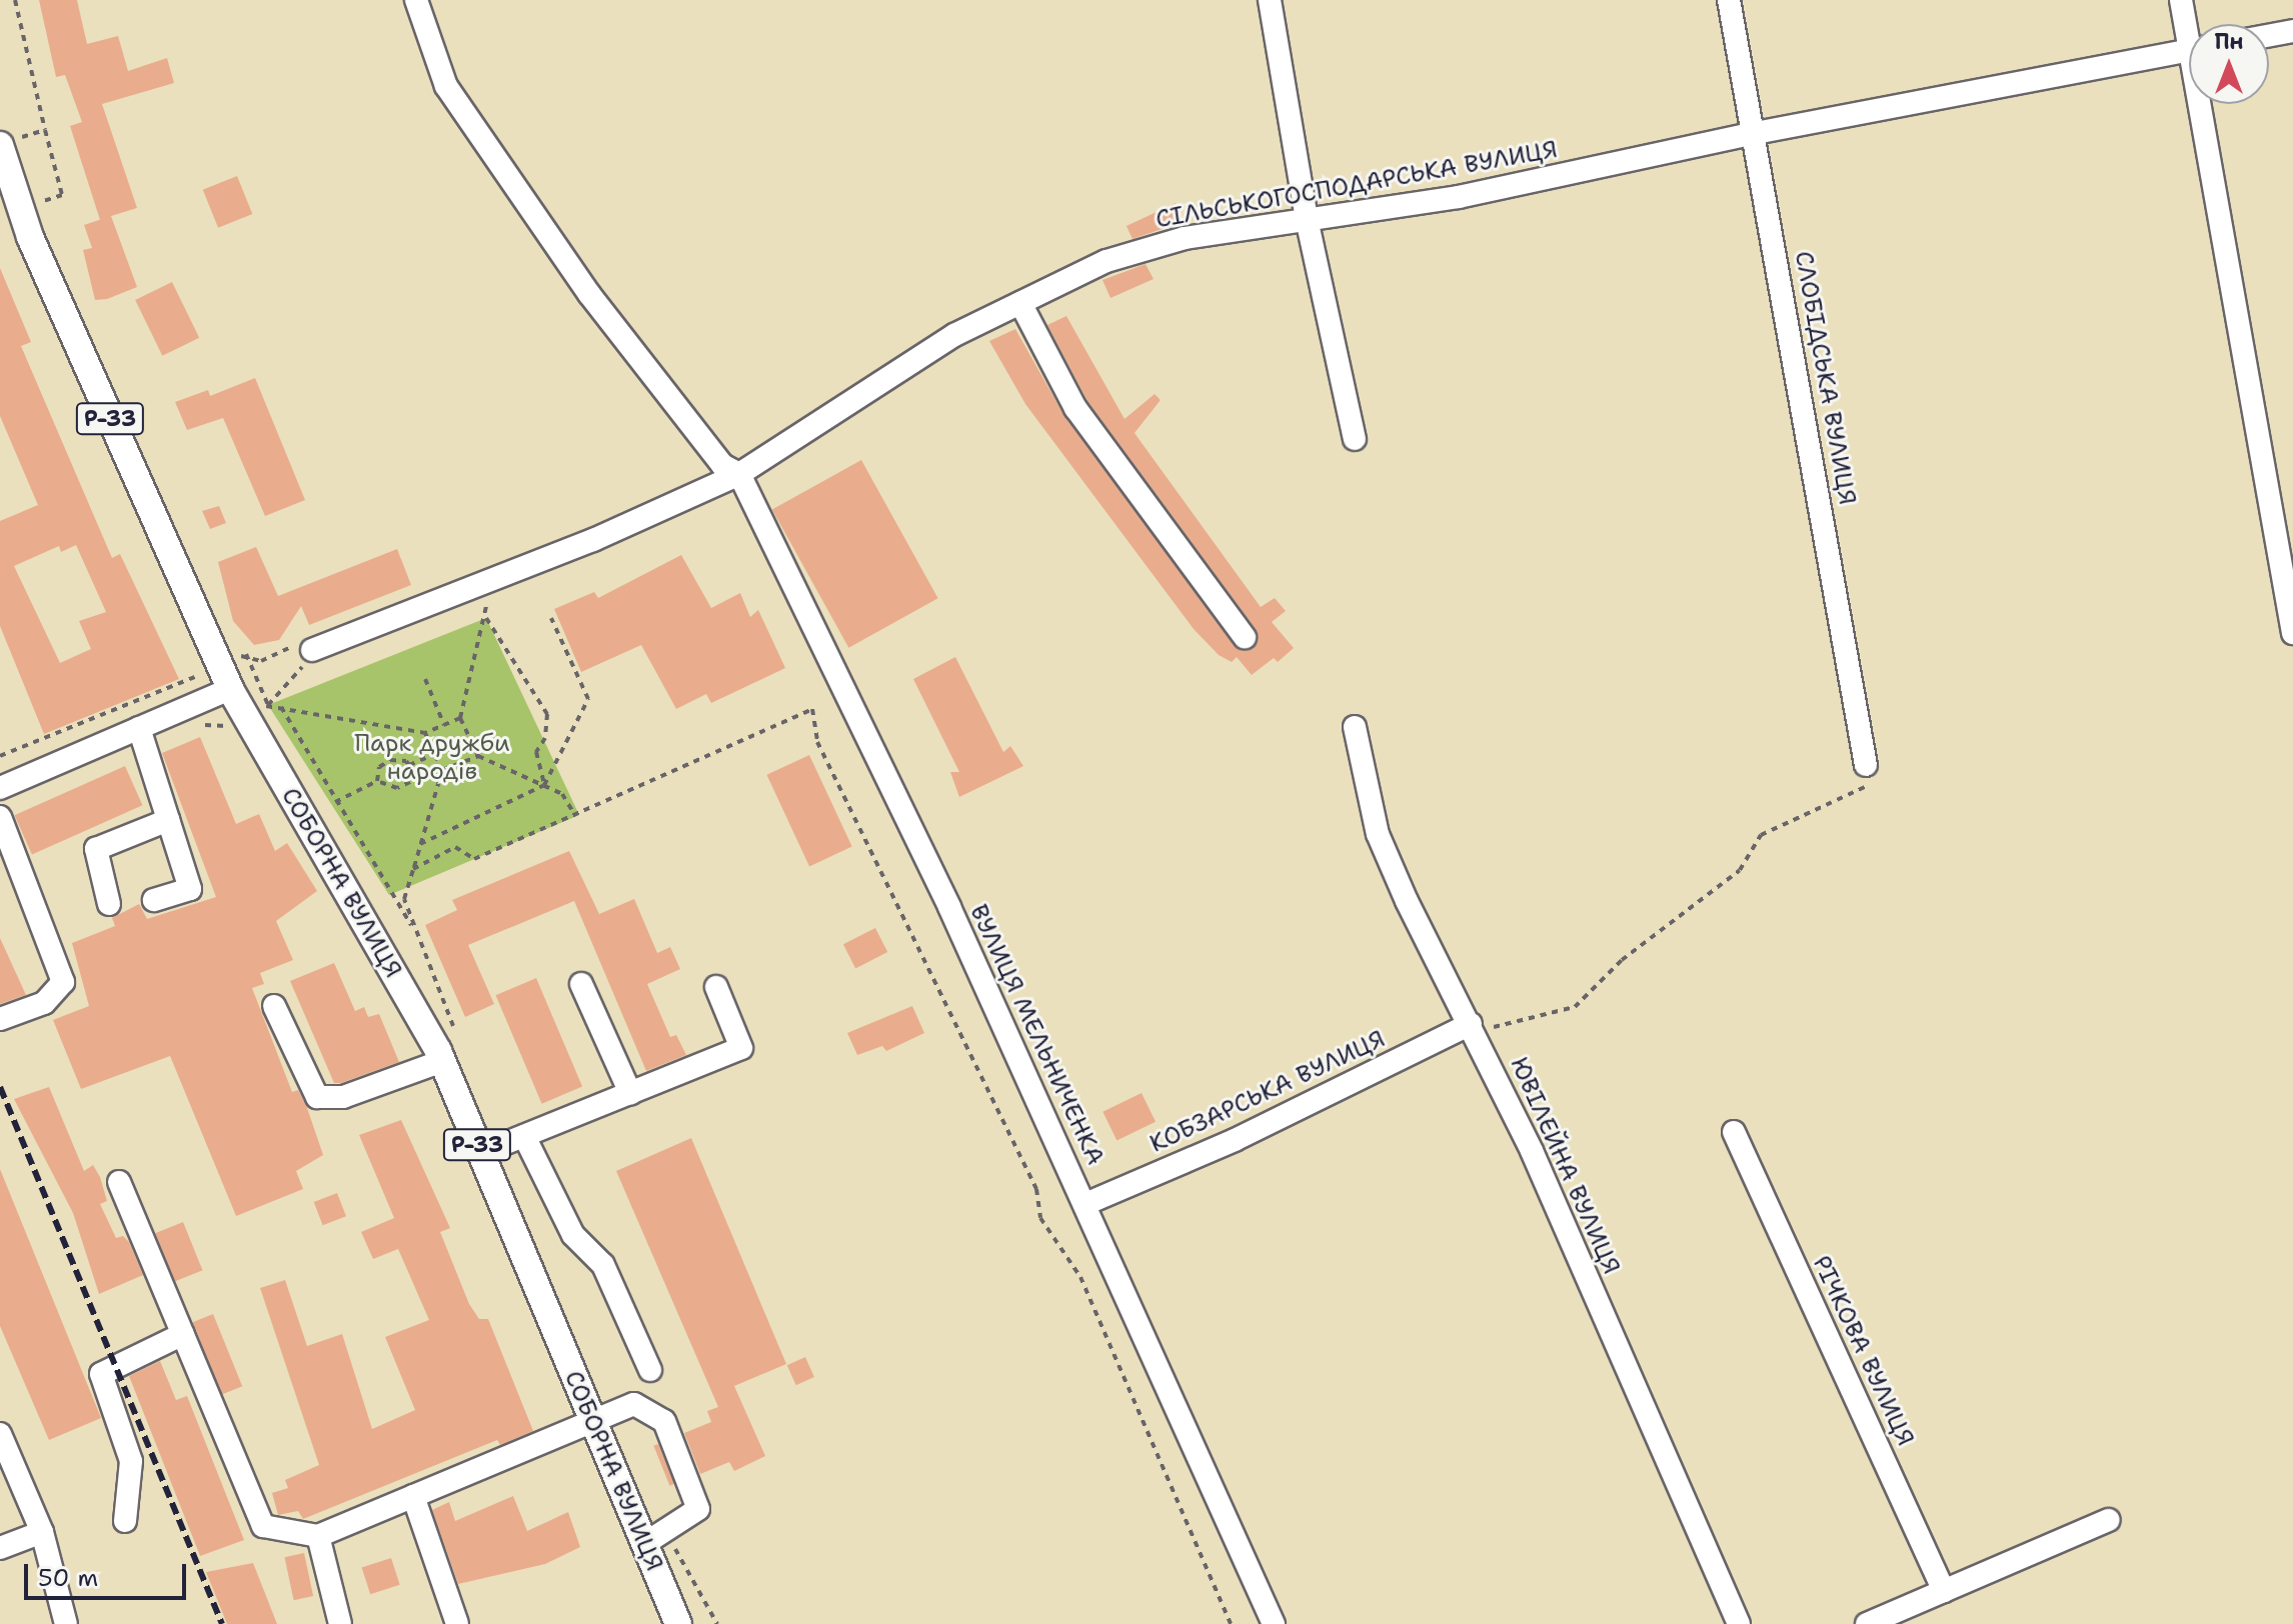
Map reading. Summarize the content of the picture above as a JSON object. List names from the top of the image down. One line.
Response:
{"streets":{"main road":["Р-33","СОБОРНА ВУЛИЦЯ"],"street":["СІЛЬСЬКОГОСПОДАРСЬКА ВУЛИЦЯ","СЛОБІДСЬКА ВУЛИЦЯ","ВУЛИЦЯ МЕЛЬНИЧЕНКА","КОБЗАРСЬКА ВУЛИЦЯ","ЮВІЛЕЙНА ВУЛИЦЯ","РІЧКОВА ВУЛИЦЯ"]},"crossings":[["СІЛЬСЬКОГОСПОДАРСЬКА ВУЛИЦЯ","СЛОБІДСЬКА ВУЛИЦЯ"],["СІЛЬСЬКОГОСПОДАРСЬКА ВУЛИЦЯ","ВУЛИЦЯ МЕЛЬНИЧЕНКА"],["ВУЛИЦЯ МЕЛЬНИЧЕНКА","КОБЗАРСЬКА ВУЛИЦЯ"],["КОБЗАРСЬКА ВУЛИЦЯ","ЮВІЛЕЙНА ВУЛИЦЯ"]],"parks":["Парк дружби народів"],"scale_bar":"50 m","north":"top"}
